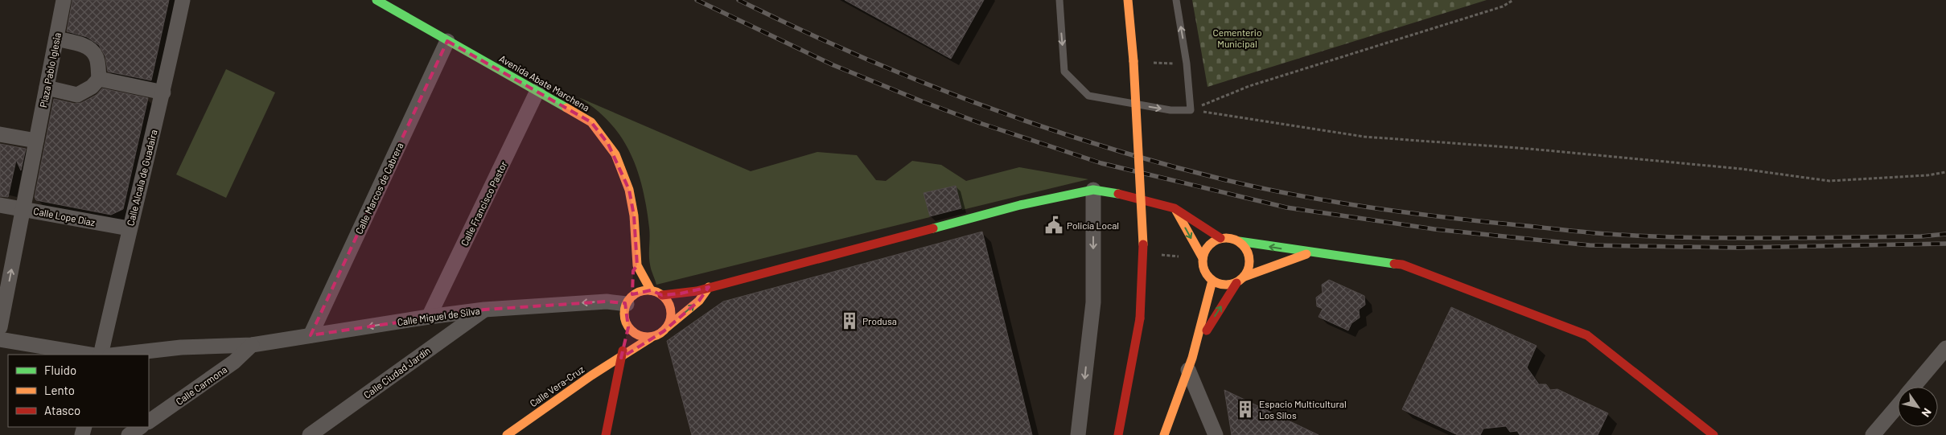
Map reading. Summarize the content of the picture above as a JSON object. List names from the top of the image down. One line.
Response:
{"streets":{"street":["Plaza Pablo Iglesia","Avenida Abate Marchena","Calle Alcala de Guadaira","Calle Marcos de Cabrera","Calle Francisco Pastor","Calle Lope Díaz","Calle Miguel de Silva","Calle Ciudad Jardín","Calle Carmona","Calle Vera-Cruz"]},"crossings":[["Plaza Pablo Iglesia","Calle Lope Díaz"],["Avenida Abate Marchena","Calle Marcos de Cabrera"],["Avenida Abate Marchena","Calle Francisco Pastor"],["Avenida Abate Marchena","Calle Miguel de Silva"],["Avenida Abate Marchena","Calle Vera-Cruz"],["Calle Alcala de Guadaira","Calle Lope Díaz"],["Calle Marcos de Cabrera","Calle Miguel de Silva"],["Calle Francisco Pastor","Calle Miguel de Silva"],["Calle Miguel de Silva","Calle Ciudad Jardín"],["Calle Miguel de Silva","Calle Carmona"],["Calle Miguel de Silva","Calle Vera-Cruz"]],"one_way":["Plaza Pablo Iglesia","Calle Miguel de Silva"],"parks":["Cementerio Municipal"],"places":{"public building":["Policía Local"],"building":["Produsa","Espacio Multicultural Los Silos"]},"legend":["Fluido","Lento","Atasco"],"north":"bottom right"}
